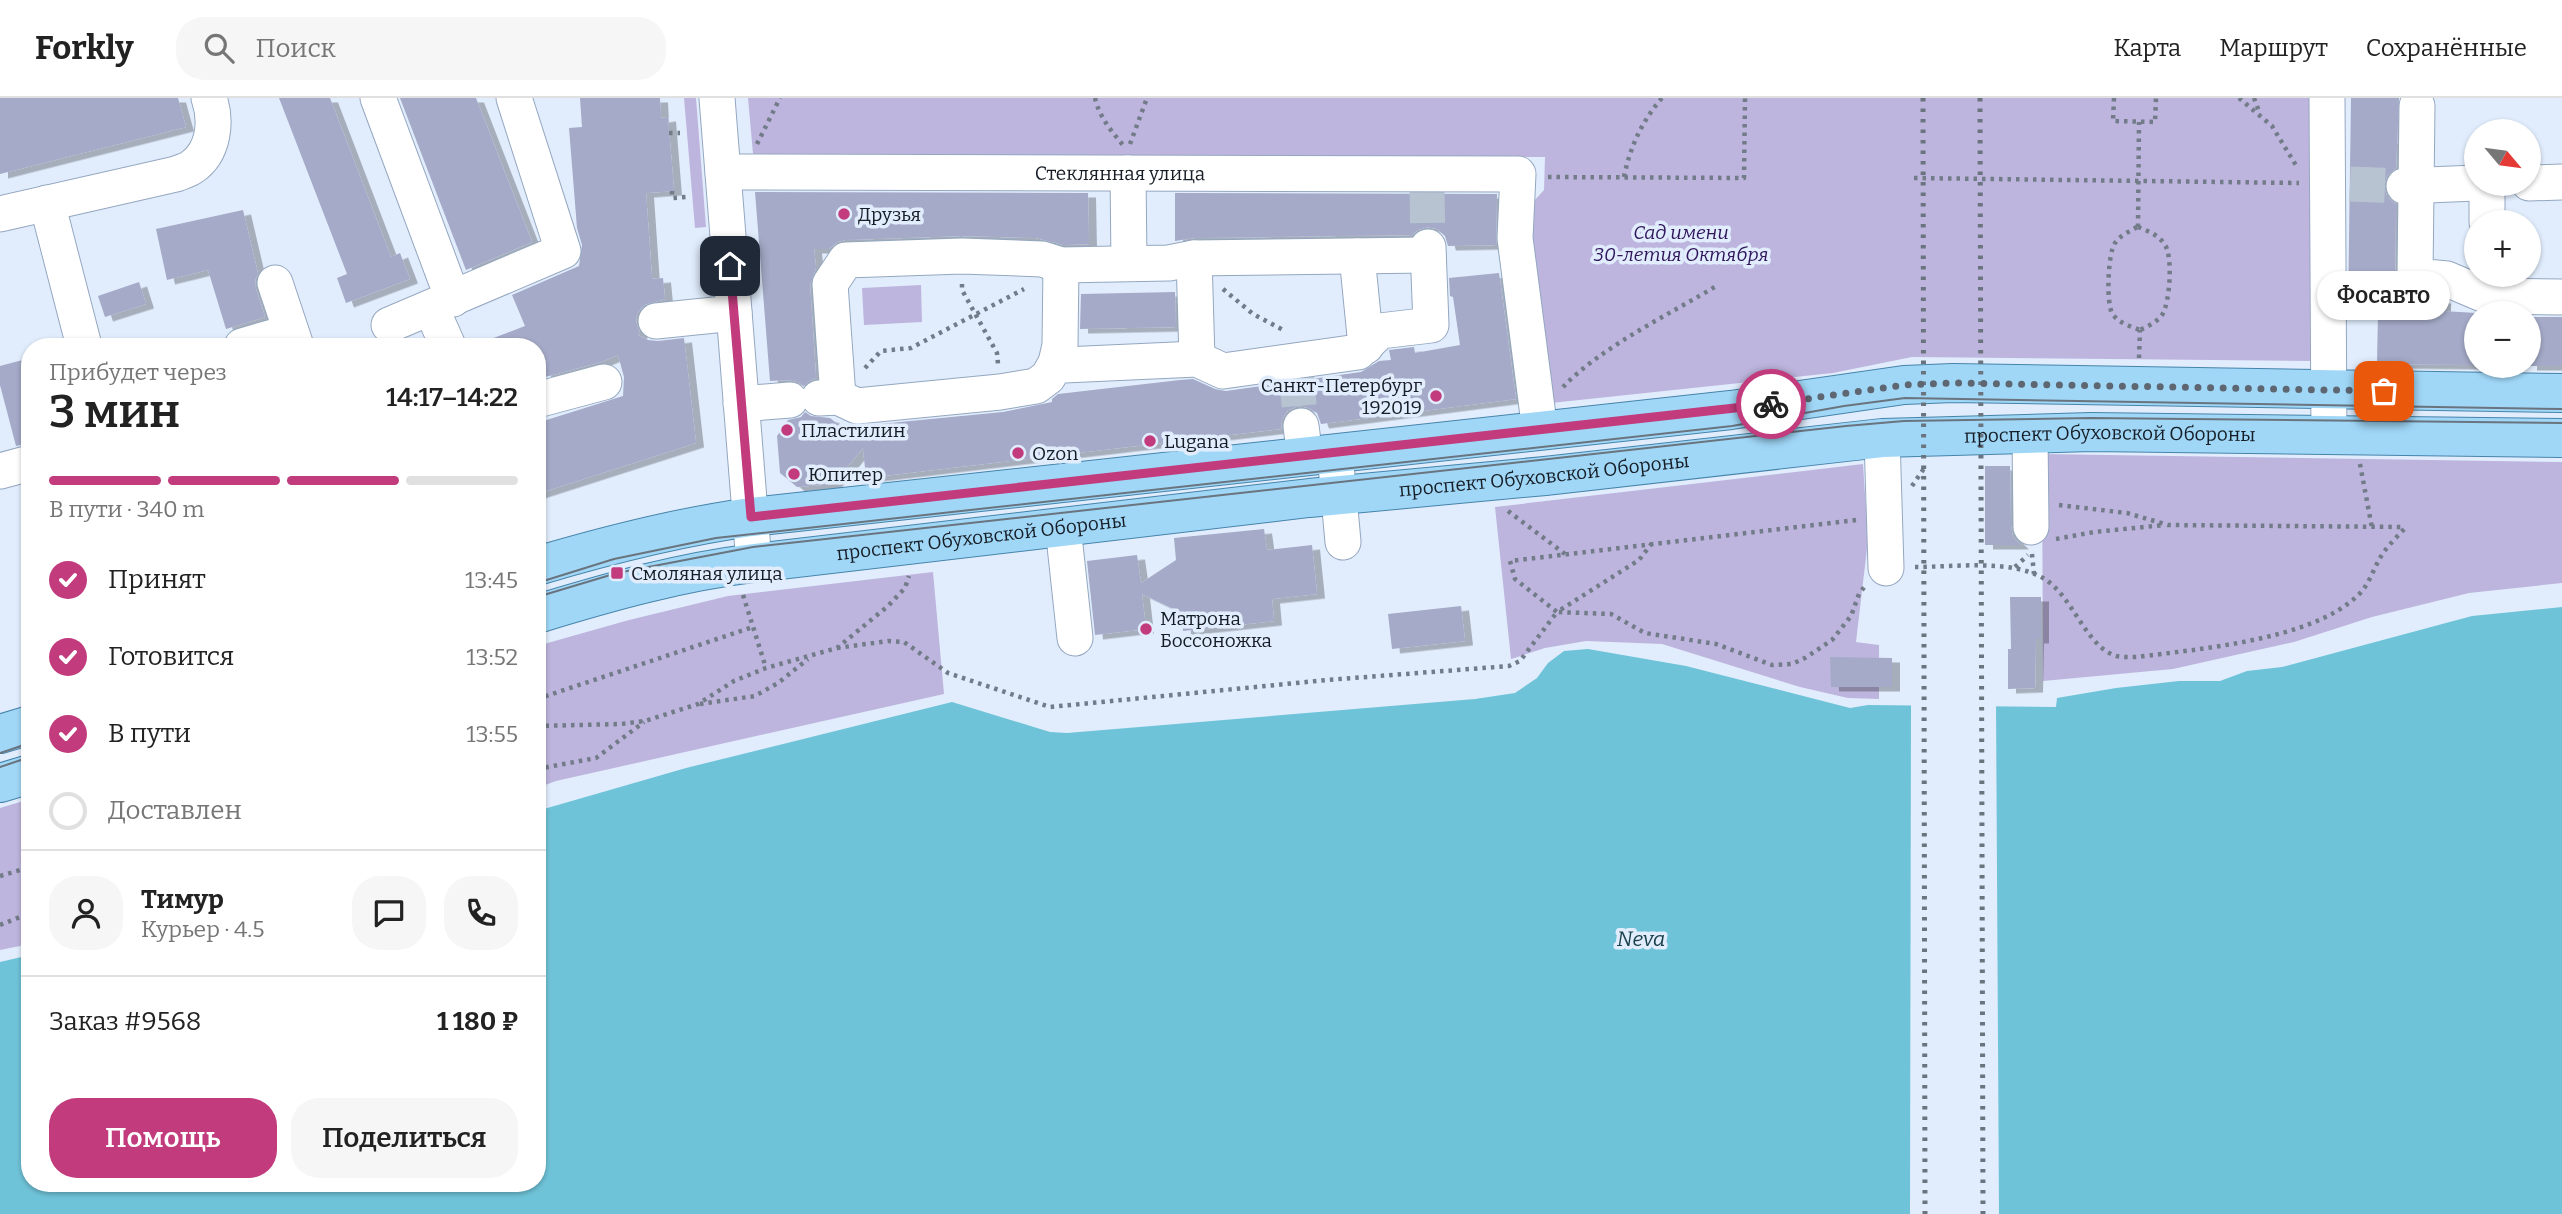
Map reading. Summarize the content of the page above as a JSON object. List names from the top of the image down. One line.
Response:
{"streets":{"main road":["проспект Обуховской Обороны"],"street":["Стеклянная улица"]},"water":["Neva"],"parks":["Сад имени 30-летия Октября"],"places":{"other":["Друзья","Фосавто","Санкт-Петербург 192019","Пластилин","Lugana","Ozon","Юпитер","Матрона Боссоножка"],"transit":["Смоляная улица"]},"north":"bottom right","page":{"header":"Forkly","search":"Поиск","nav":["Карта","Маршрут","Сохранённые"],"map_buttons":["+","−"],"bubble":"Фосавто","heading":["3 мин","Прибудет через","14:17–14:22"],"panel":["Тимур","Курьер · 4.5","Заказ #9568","1 180 ₽"],"bar":"В пути · 340 m","list":[["Принят","13:45"],["Готовится","13:52"],["В пути","13:55"],"Доставлен"],"buttons":["Помощь","Поделиться"]}}
